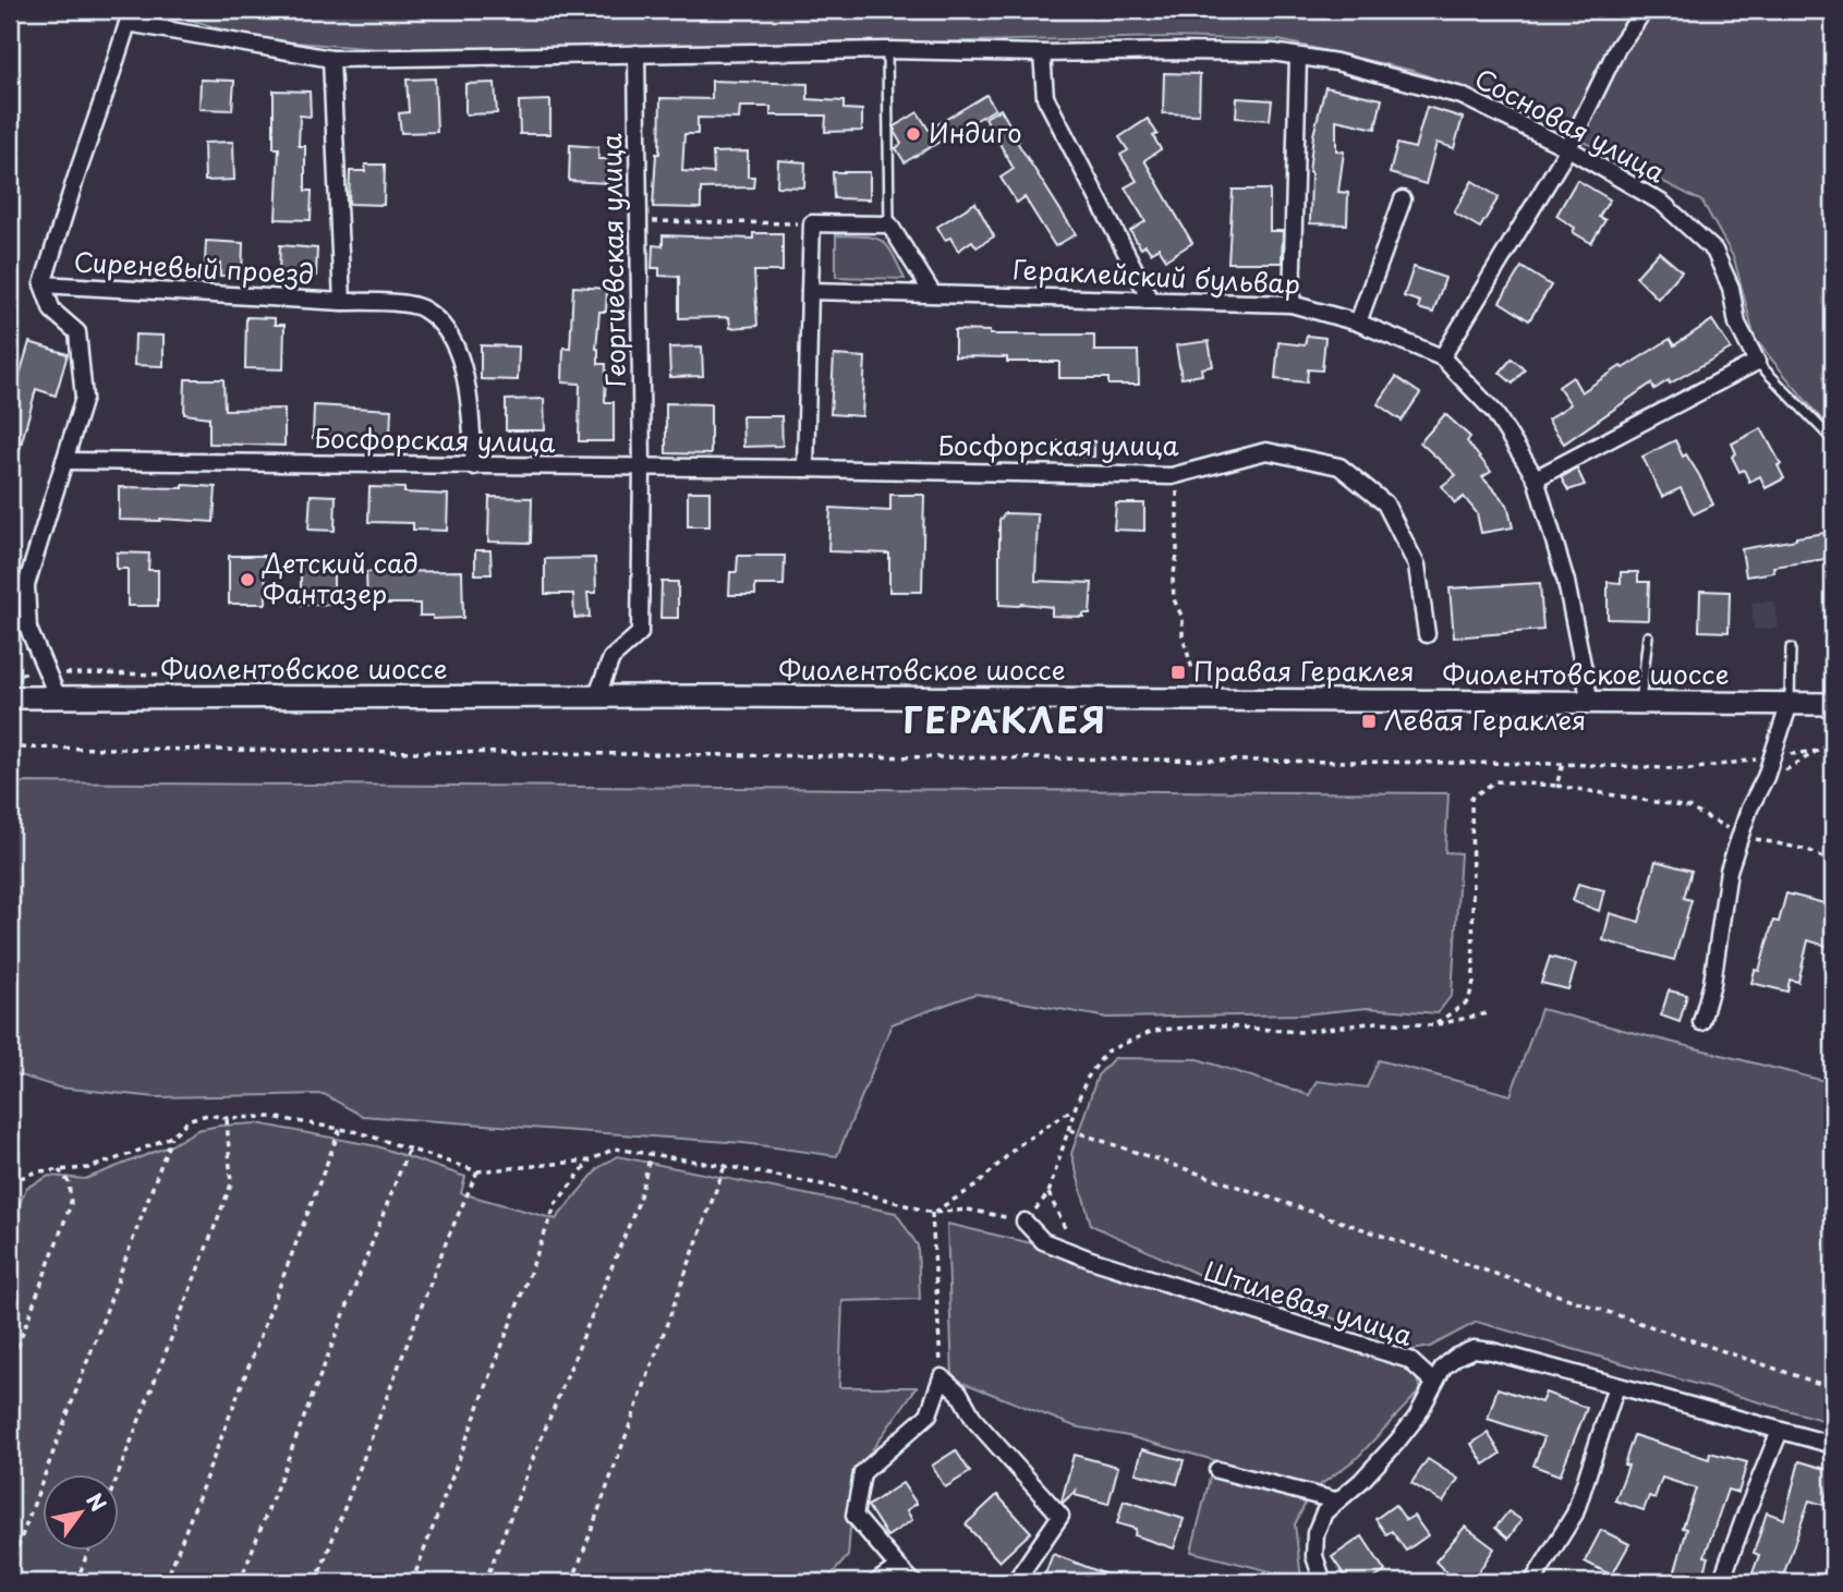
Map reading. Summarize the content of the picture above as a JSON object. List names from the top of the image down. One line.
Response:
{"streets":{"main road":["Фиолентовское шоссе"],"street":["Сосновая улица","Георгиевская улица","Сиреневый проезд","Гераклейский бульвар","Босфорская улица","Штилевая улица"]},"crossings":[["Сосновая улица","Георгиевская улица"],["Сосновая улица","Сиреневый проезд"],["Георгиевская улица","Босфорская улица"],["Георгиевская улица","Фиолентовское шоссе"],["Сиреневый проезд","Босфорская улица"],["Гераклейский бульвар","Фиолентовское шоссе"]],"districts":["ГЕРАКЛЕЯ"],"places":{"other":["Индиго","Детский сад Фантазер"],"transit":["Правая Гераклея","Левая Гераклея"]},"north":"top right"}
